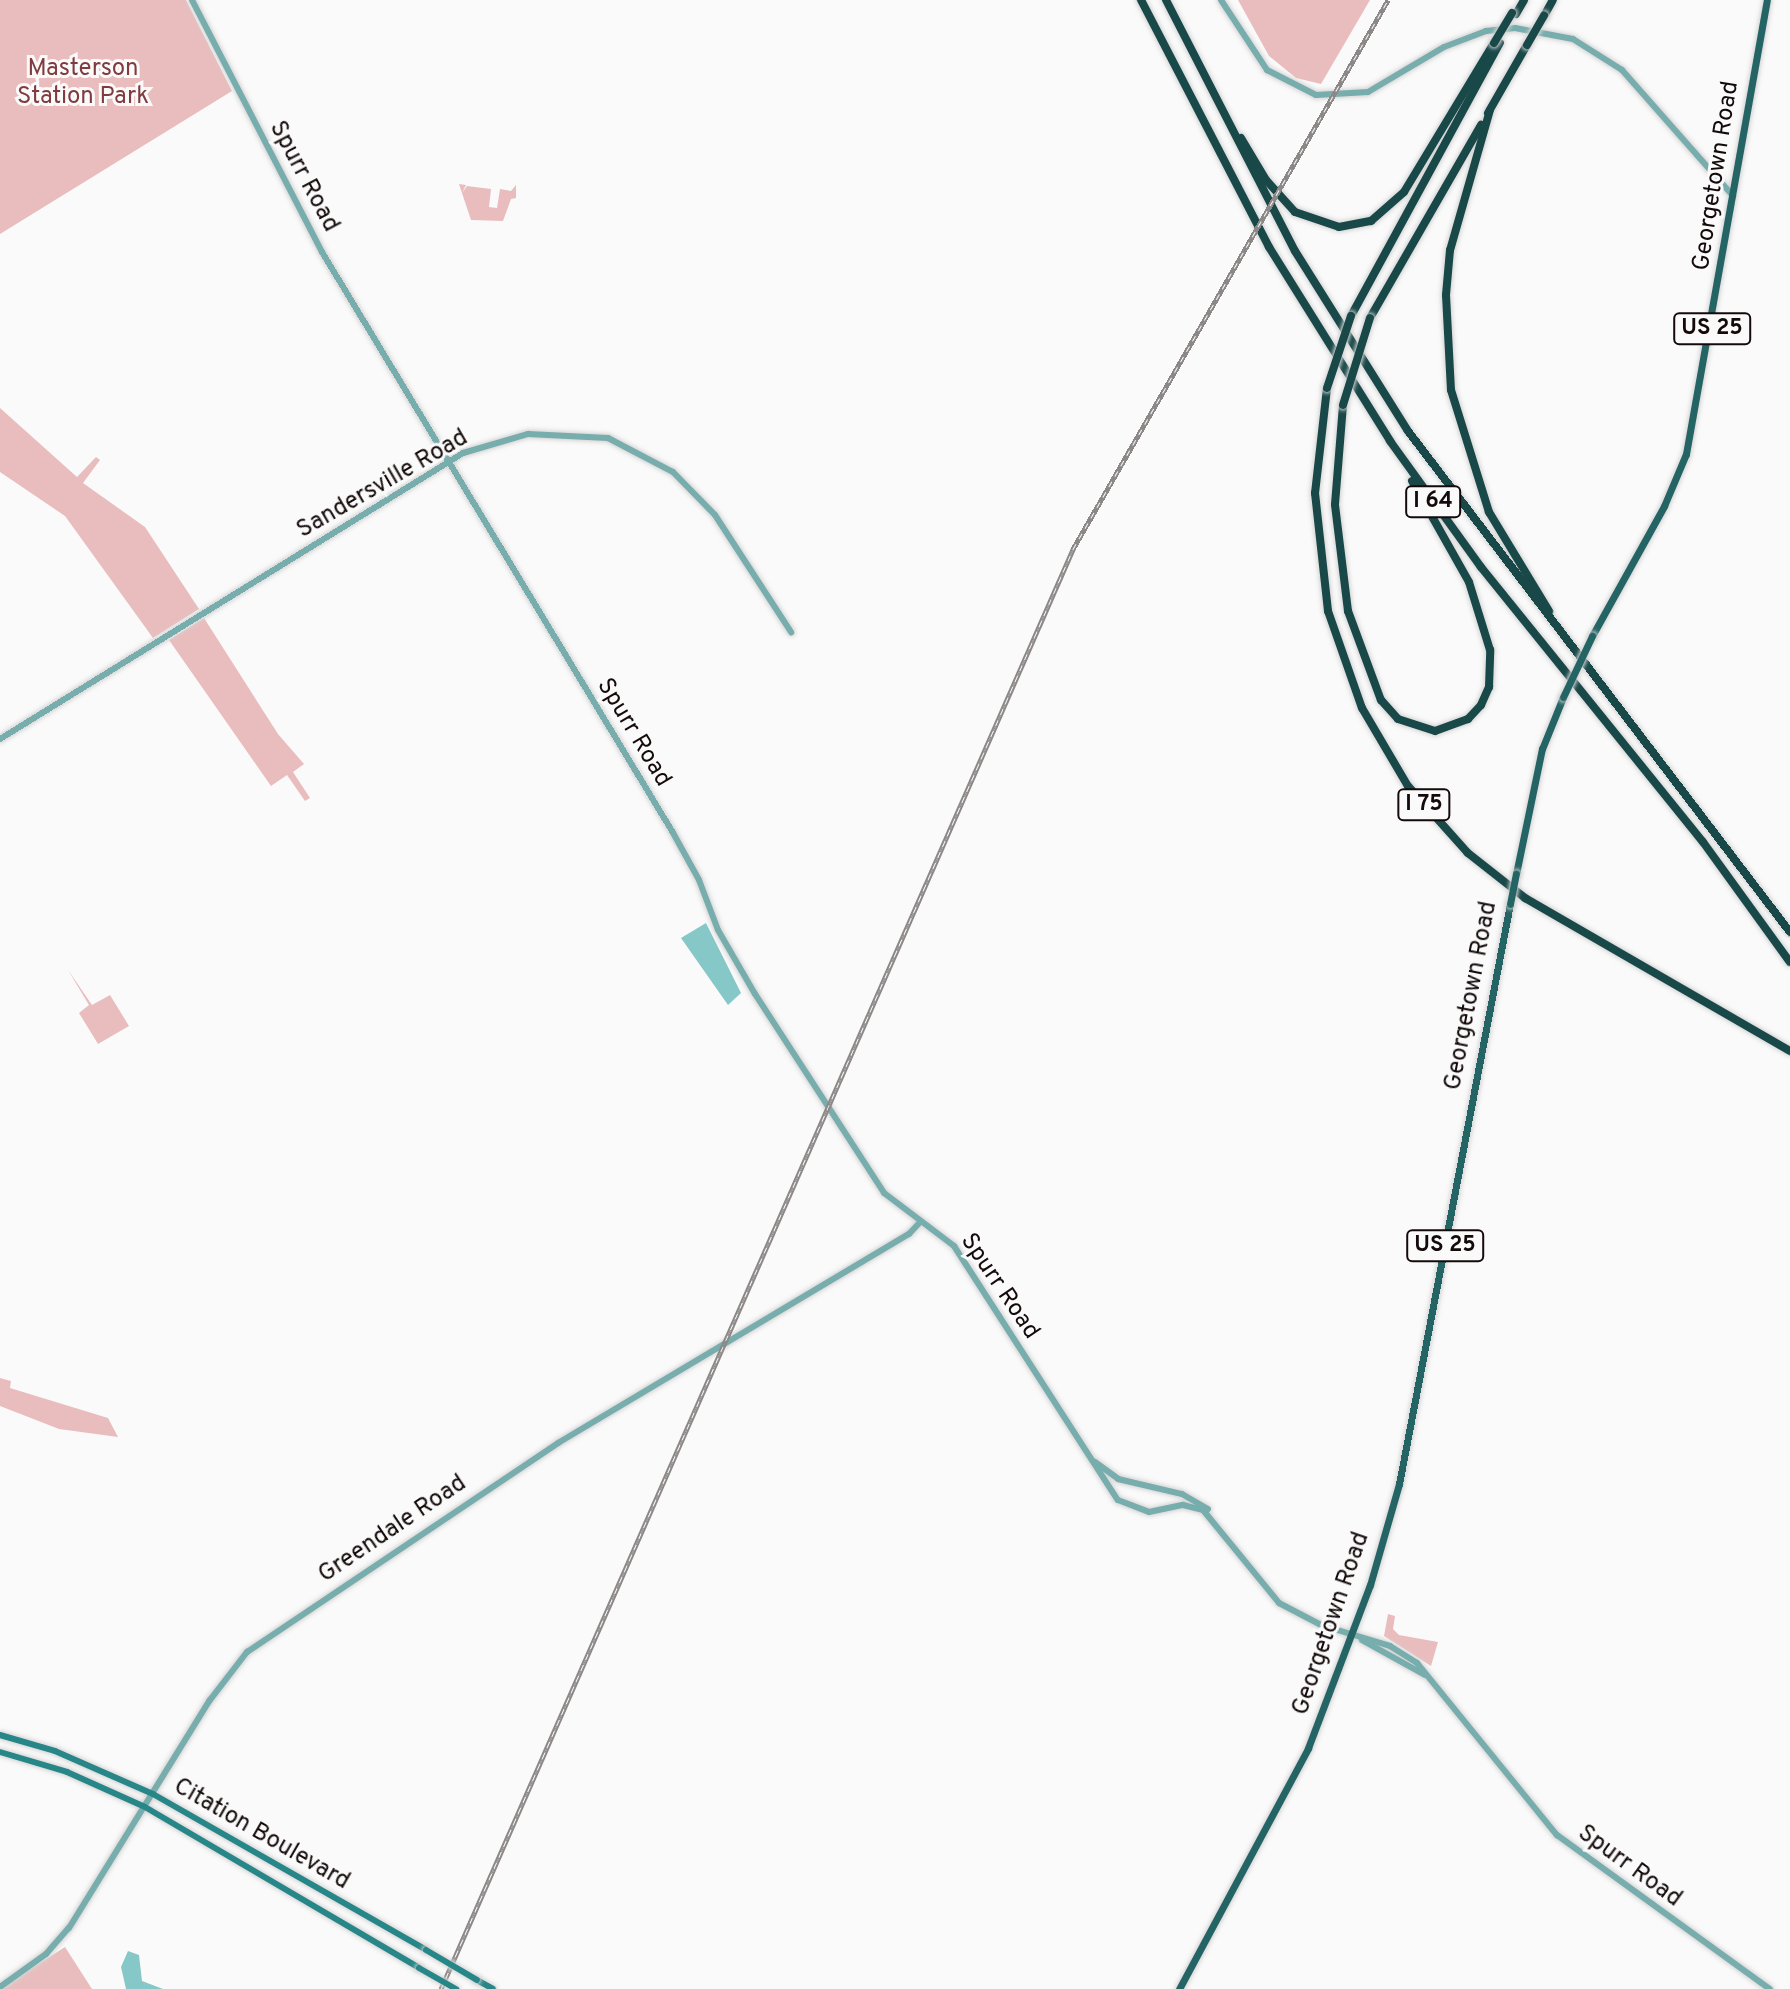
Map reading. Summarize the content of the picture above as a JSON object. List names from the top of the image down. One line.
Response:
{"streets":{"highway":["I 64","I 75"],"main road":["Georgetown Road","US 25","Citation Boulevard"],"street":["Spurr Road","Sandersville Road","Greendale Road"]},"crossings":[["Georgetown Road","Spurr Road"],["Spurr Road","Sandersville Road"],["Spurr Road","Greendale Road"],["Greendale Road","Citation Boulevard"]],"parks":["Masterson Station Park"]}
